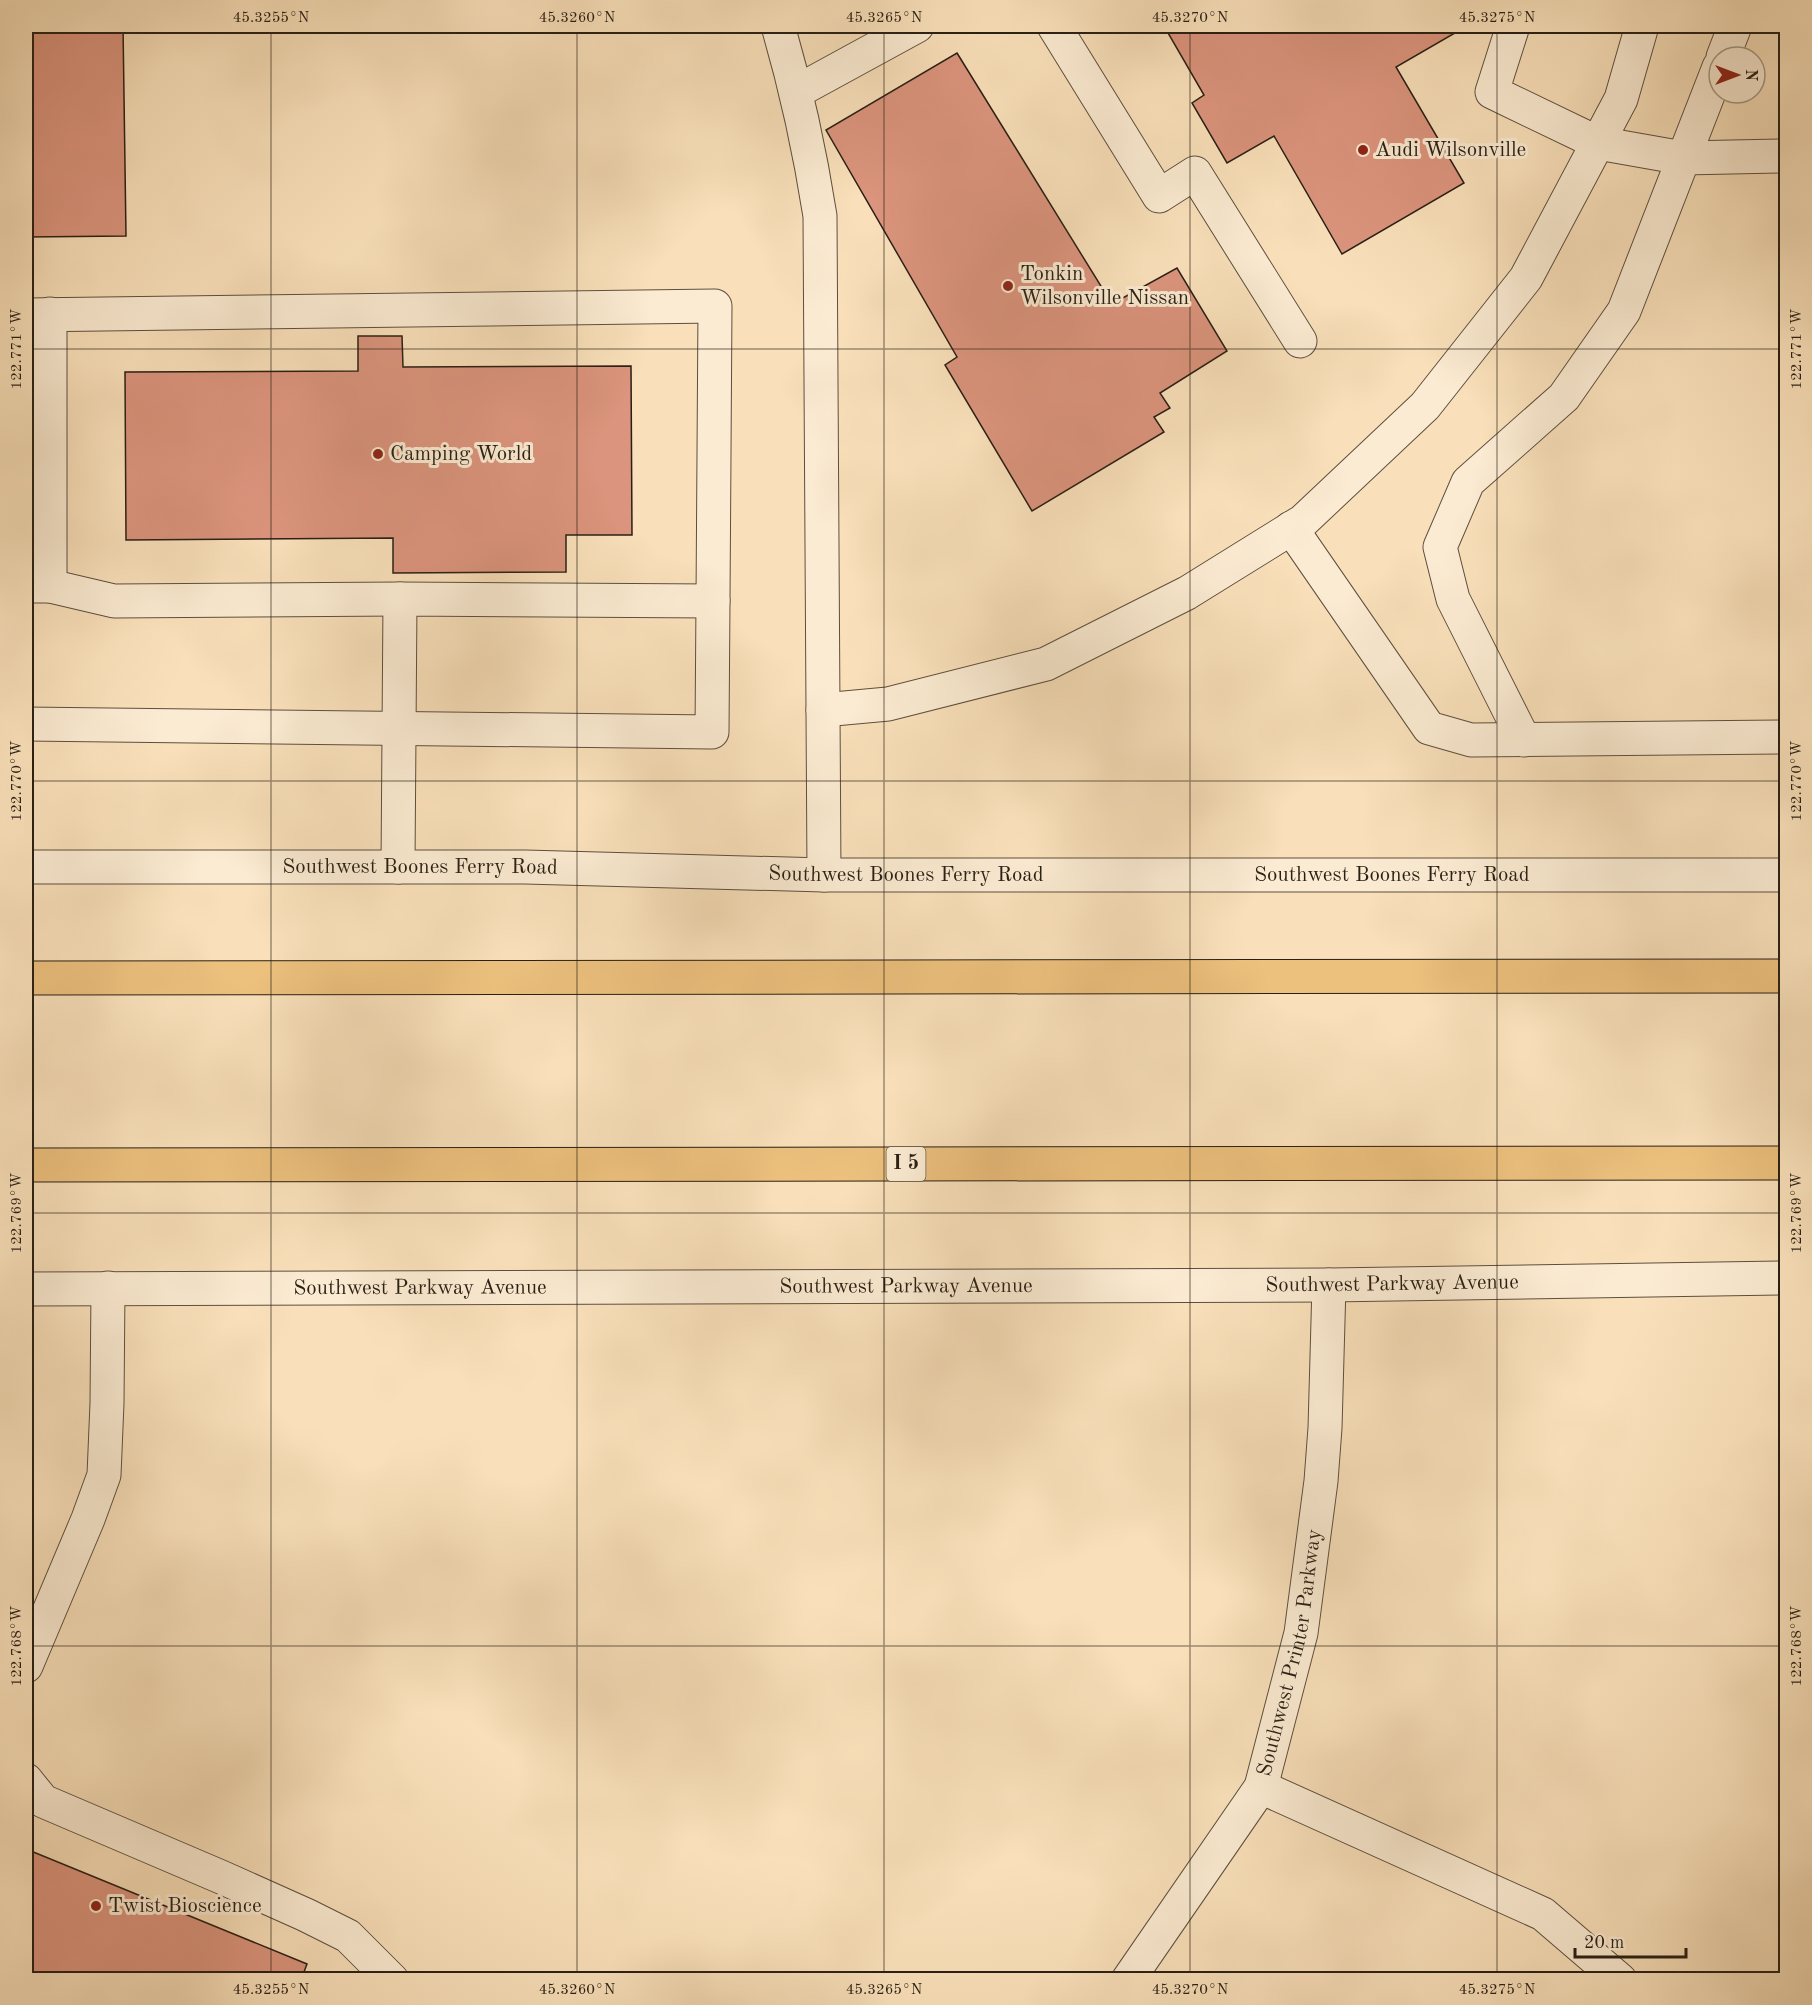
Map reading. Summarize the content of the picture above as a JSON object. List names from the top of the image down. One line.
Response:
{"streets":{"highway":["I 5"],"street":["Southwest Boones Ferry Road","Southwest Parkway Avenue","Southwest Printer Parkway"]},"crossings":[["Southwest Parkway Avenue","Southwest Printer Parkway"]],"places":["Audi Wilsonville","Tonkin Wilsonville Nissan","Camping World","Twist Bioscience"],"scale_bar":"20 m","north":"right","coordinates":["45.3255°N","45.3260°N","45.3265°N","45.3270°N","45.3275°N","122.771°W","122.770°W","122.769°W","122.768°W"]}
